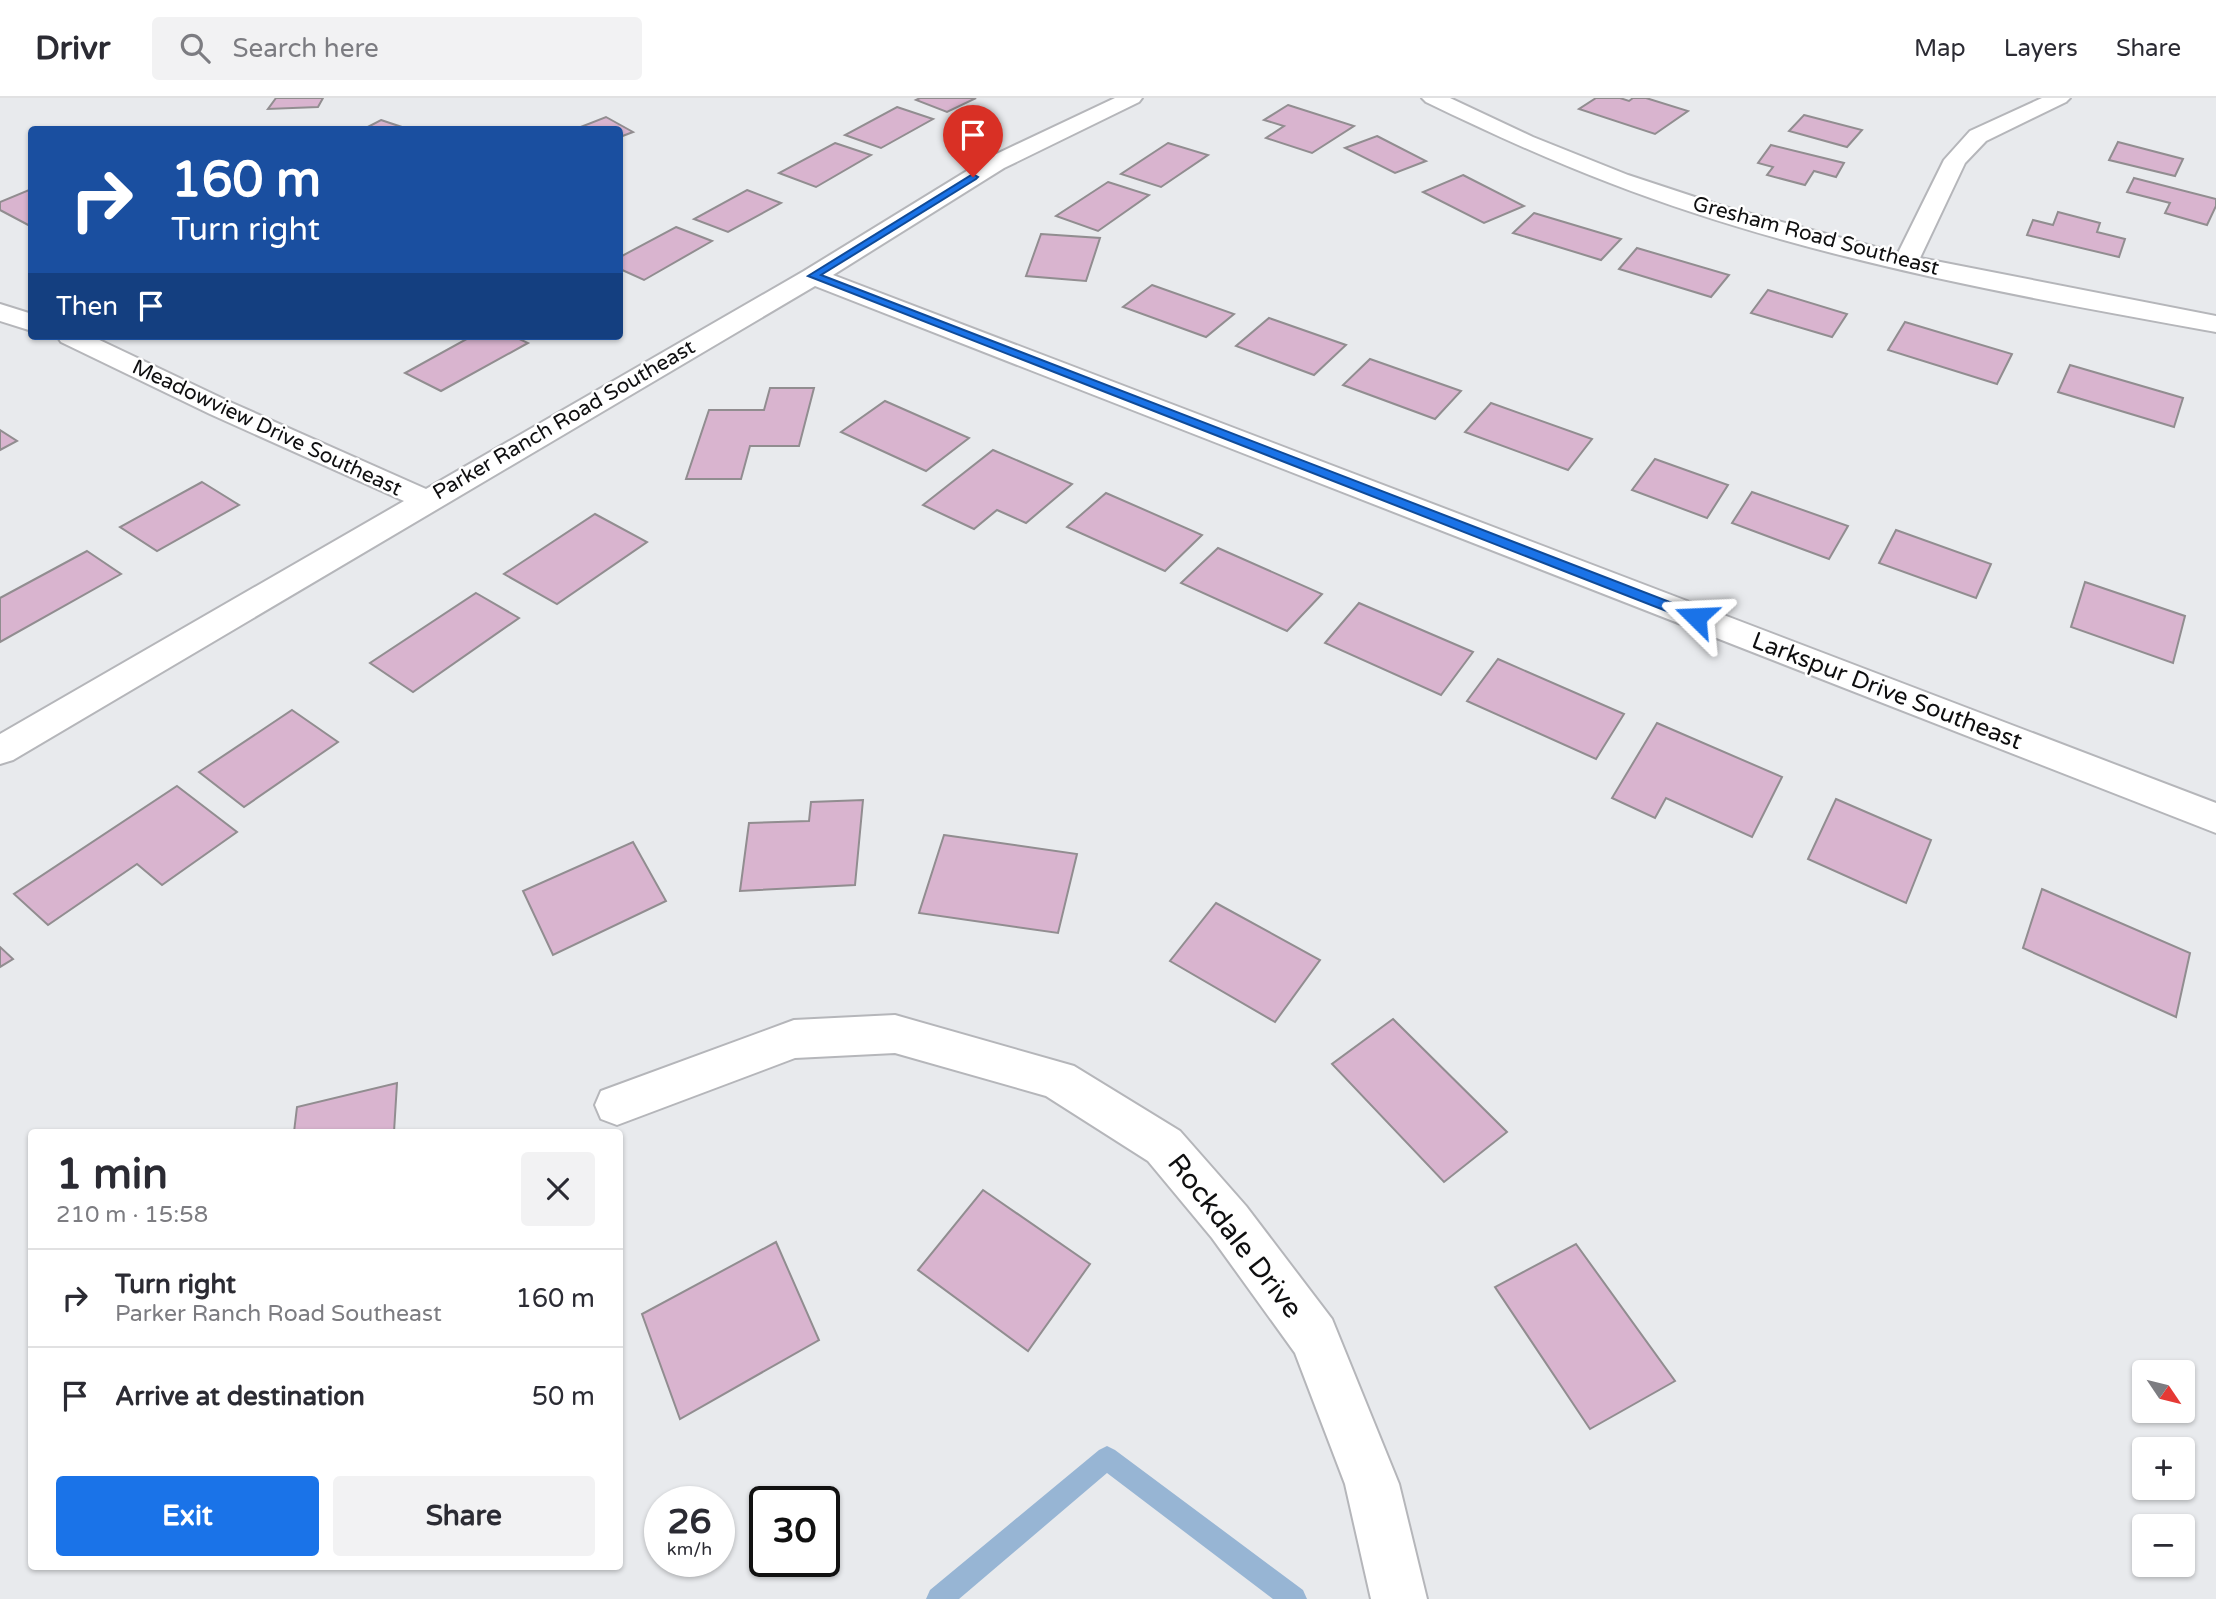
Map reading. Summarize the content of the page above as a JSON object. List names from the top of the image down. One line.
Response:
{"streets":{"street":["Gresham Road Southeast","Parker Ranch Road Southeast","Meadowview Drive Southeast","Larkspur Drive Southeast","Rockdale Drive"]},"crossings":[["Parker Ranch Road Southeast","Meadowview Drive Southeast"],["Parker Ranch Road Southeast","Larkspur Drive Southeast"]],"north":"bottom right","page":{"header":"Drivr","search":"Search here","nav":["Map","Layers","Share"],"turn":["160 m","Turn right"],"then":"Then","heading":["1 min","210 m · 15:58"],"list":[{"name":"Turn right","note":"Parker Ranch Road Southeast","value":"160 m"},{"name":"Arrive at destination","value":"50 m"}],"map_buttons":["+","−"],"buttons":["Exit","Share"],"speed":"26 km/h","limit":"30"}}
